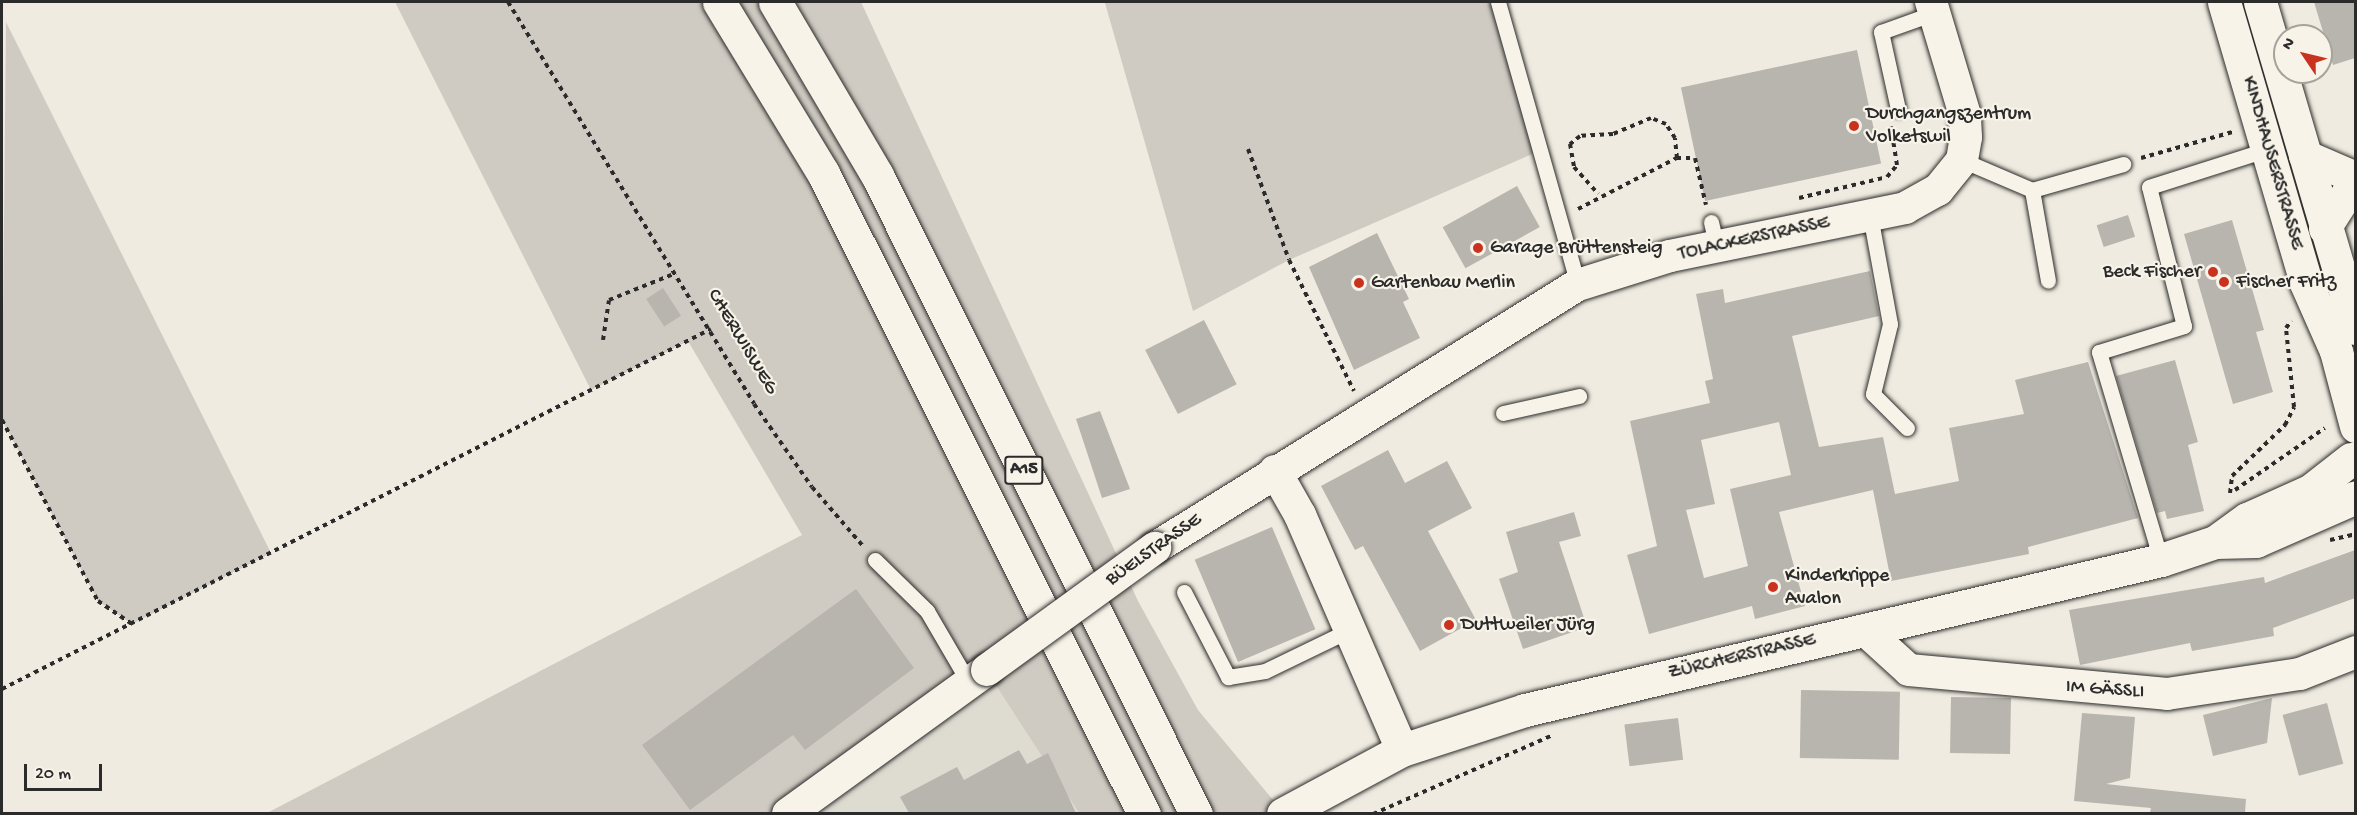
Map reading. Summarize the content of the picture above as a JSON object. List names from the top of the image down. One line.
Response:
{"streets":{"main road":["KINDHAUSERSTRASSE","A15","ZÜRCHERSTRASSE"],"street":["TOLACKERSTRASSE","BÜELSTRASSE","IM GÄSSLI"],"path":["CHERWISWEG"]},"crossings":[["KINDHAUSERSTRASSE","ZÜRCHERSTRASSE"],["TOLACKERSTRASSE","BÜELSTRASSE"],["ZÜRCHERSTRASSE","IM GÄSSLI"]],"places":["Durchgangszentrum Volketswil","Garage Brüttensteig","Beck Fischer","Fischer Fritz","Gartenbau Merlin","Kinderkrippe Avalon","Duttweiler Jürg"],"scale_bar":"20 m","north":"top left"}
